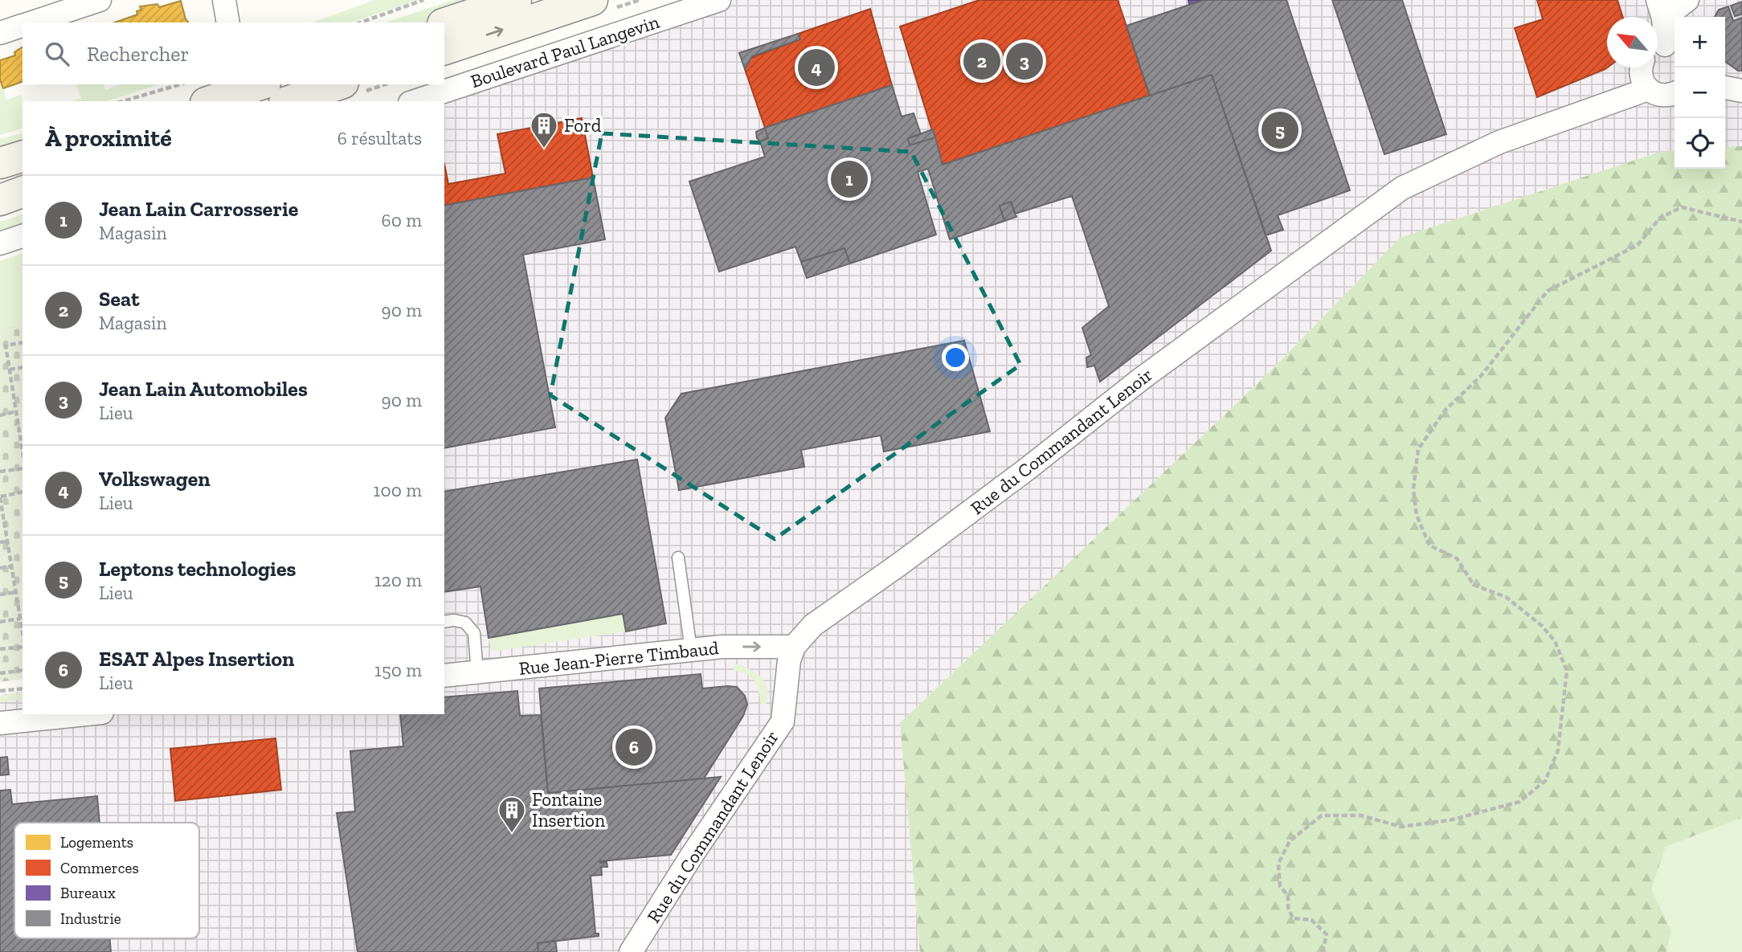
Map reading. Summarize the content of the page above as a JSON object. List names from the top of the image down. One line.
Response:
{"streets":{"street":["Boulevard Paul Langevin","Rue du Commandant Lenoir","Rue Jean-Pierre Timbaud"]},"crossings":[["Rue du Commandant Lenoir","Rue Jean-Pierre Timbaud"]],"places":{"building":["Ford","Fontaine Insertion"]},"legend":["Logements","Commerces","Bureaux","Industrie"],"north":"top left","page":{"map_buttons":["+","−"],"search":"Rechercher","pins":["2","3","4","5","1","6"],"heading":["À proximité","6 résultats"],"list":[{"mark":"1","name":"Jean Lain Carrosserie","note":"Magasin","value":"60 m"},{"mark":"2","name":"Seat","note":"Magasin","value":"90 m"},{"mark":"3","name":"Jean Lain Automobiles","note":"Lieu","value":"90 m"},{"mark":"4","name":"Volkswagen","note":"Lieu","value":"100 m"},{"mark":"5","name":"Leptons technologies","note":"Lieu","value":"120 m"},{"mark":"6","name":"ESAT Alpes Insertion","note":"Lieu","value":"150 m"}]}}
